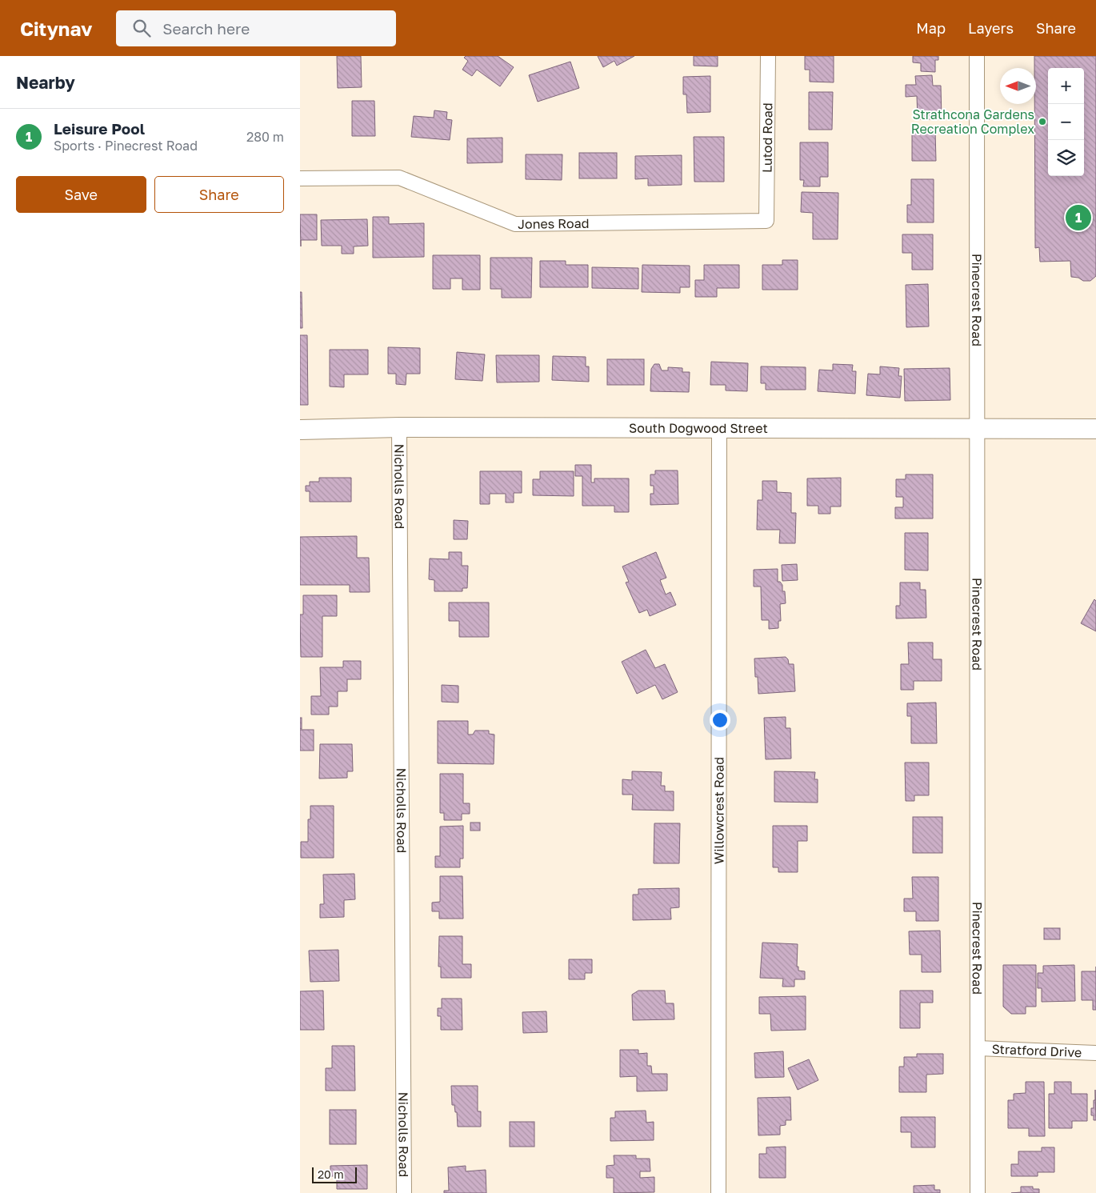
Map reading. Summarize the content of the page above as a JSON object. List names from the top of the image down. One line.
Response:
{"streets":{"main road":["South Dogwood Street"],"street":["Lutod Road","Jones Road","Pinecrest Road","Nicholls Road","Willowcrest Road","Stratford Drive"]},"crossings":[["Lutod Road","Jones Road"],["Pinecrest Road","South Dogwood Street"],["Pinecrest Road","Stratford Drive"],["South Dogwood Street","Nicholls Road"],["South Dogwood Street","Willowcrest Road"]],"places":["Strathcona Gardens Recreation Complex"],"scale_bar":"20 m","north":"left","page":{"header":"Citynav","search":"Search here","nav":["Map","Layers","Share"],"heading":"Nearby","map_buttons":["+","−"],"list":[{"mark":"1","name":"Leisure Pool","note":"Sports · Pinecrest Road","value":"280 m"}],"buttons":["Save","Share"],"pins":"1","scale":"20 m"}}
